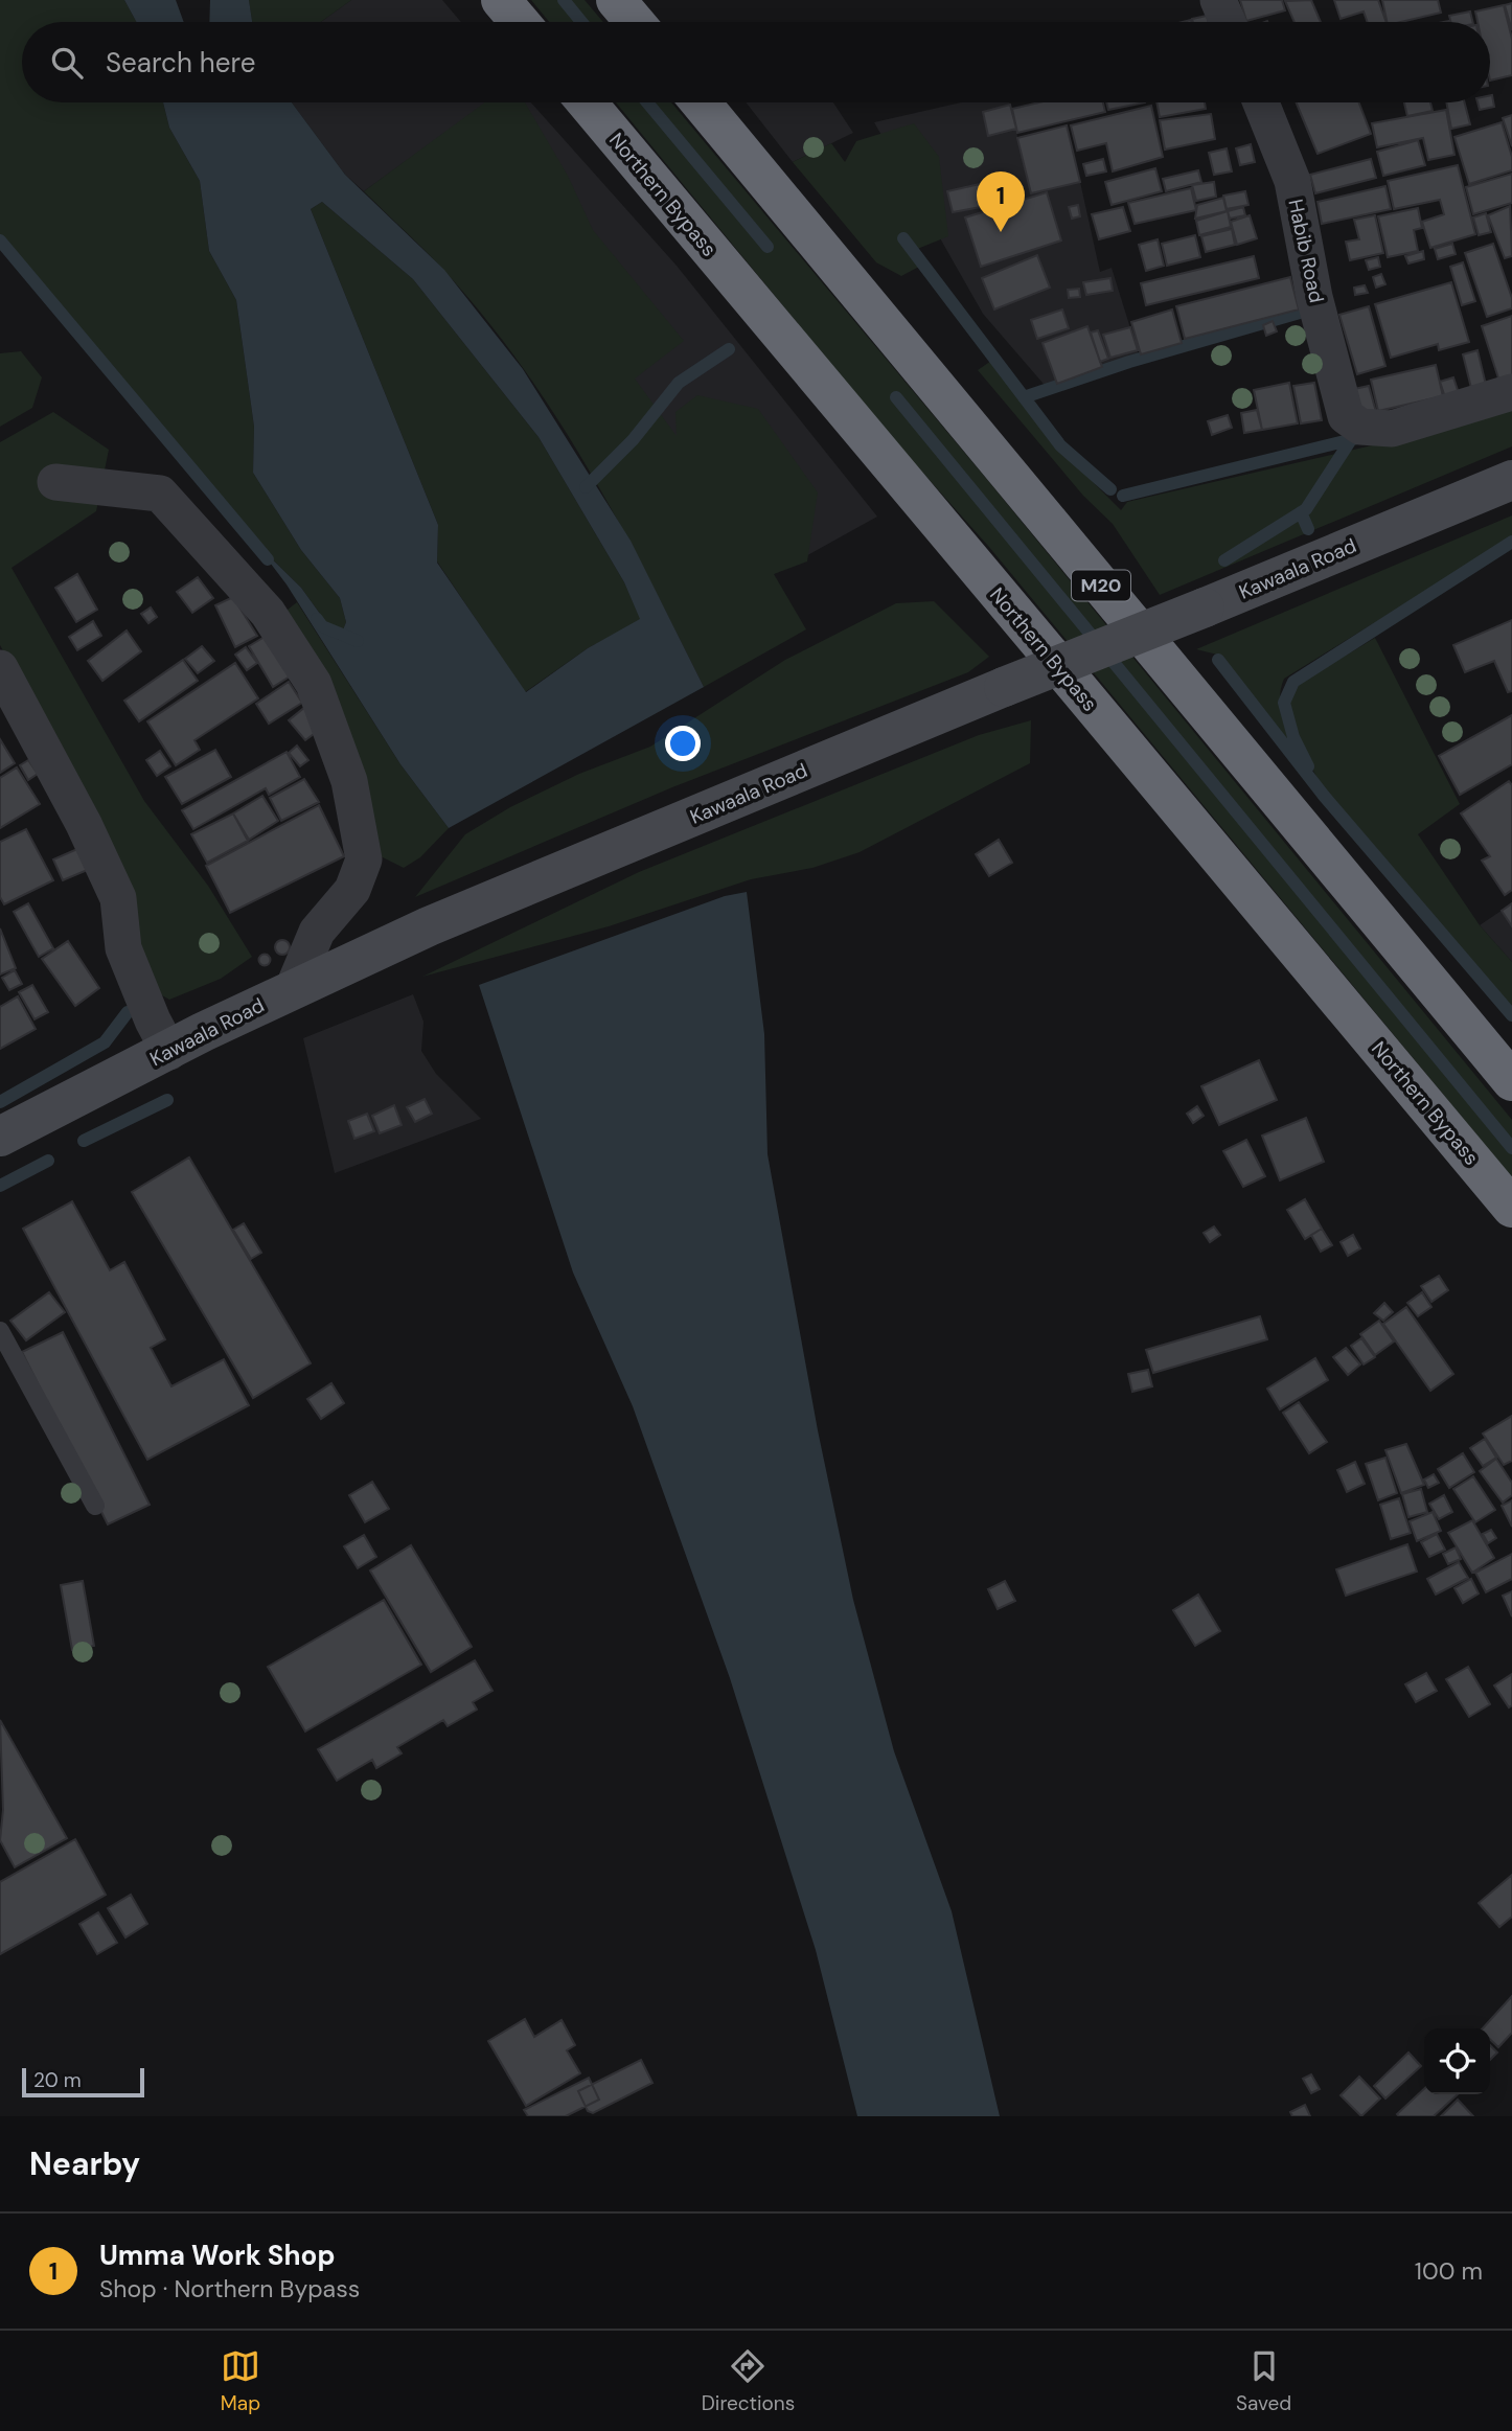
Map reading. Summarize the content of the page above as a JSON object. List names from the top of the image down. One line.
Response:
{"streets":{"highway":["Northern Bypass","M20"],"street":["Habib Road","Kawaala Road"]},"scale_bar":"20 m","page":{"search":"Search here","pins":"1","scale":"20 m","heading":"Nearby","list":[{"mark":"1","name":"Umma Work Shop","note":"Shop · Northern Bypass","value":"100 m"}],"nav":["Map","Directions","Saved"]}}
